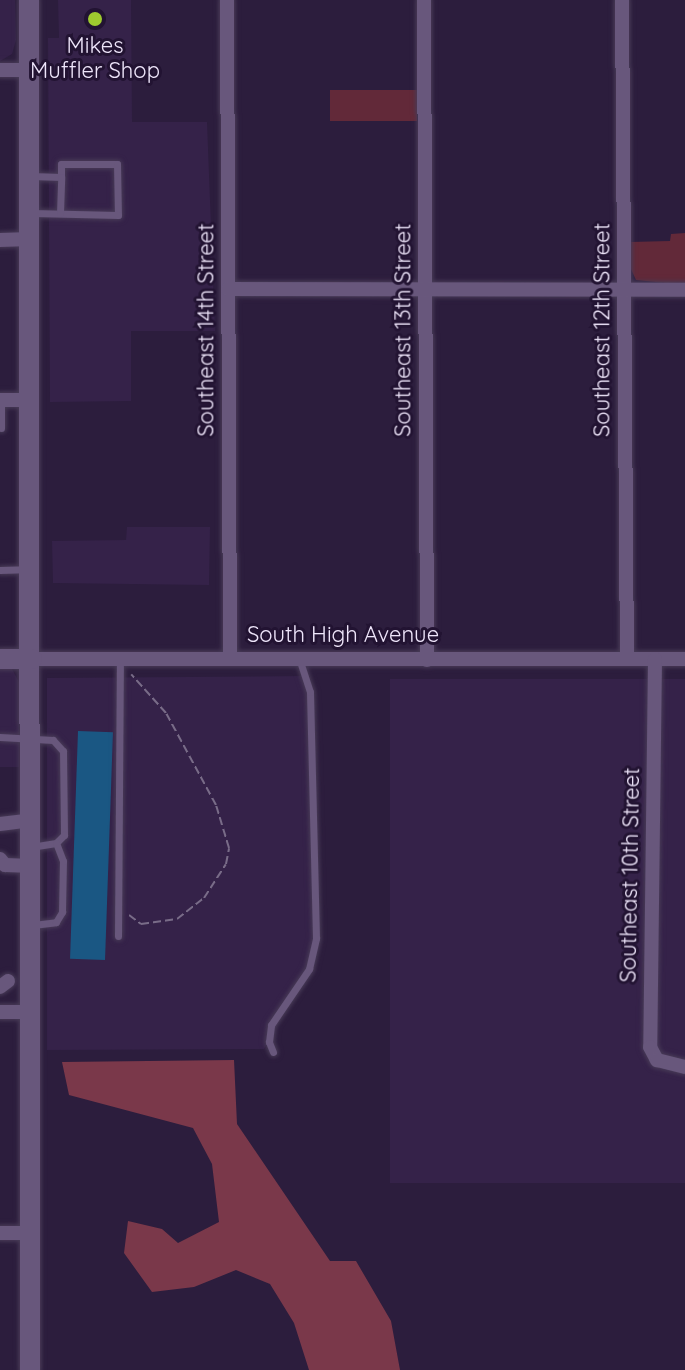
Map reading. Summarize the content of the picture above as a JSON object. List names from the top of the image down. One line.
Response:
{"streets":{"main road":["South High Avenue"],"street":["Southeast 14th Street","Southeast 13th Street","Southeast 12th Street","Southeast 10th Street"]},"crossings":[["Southeast 14th Street","South High Avenue"],["Southeast 13th Street","South High Avenue"],["Southeast 12th Street","South High Avenue"],["South High Avenue","Southeast 10th Street"]],"places":["Mikes Muffler Shop"]}
